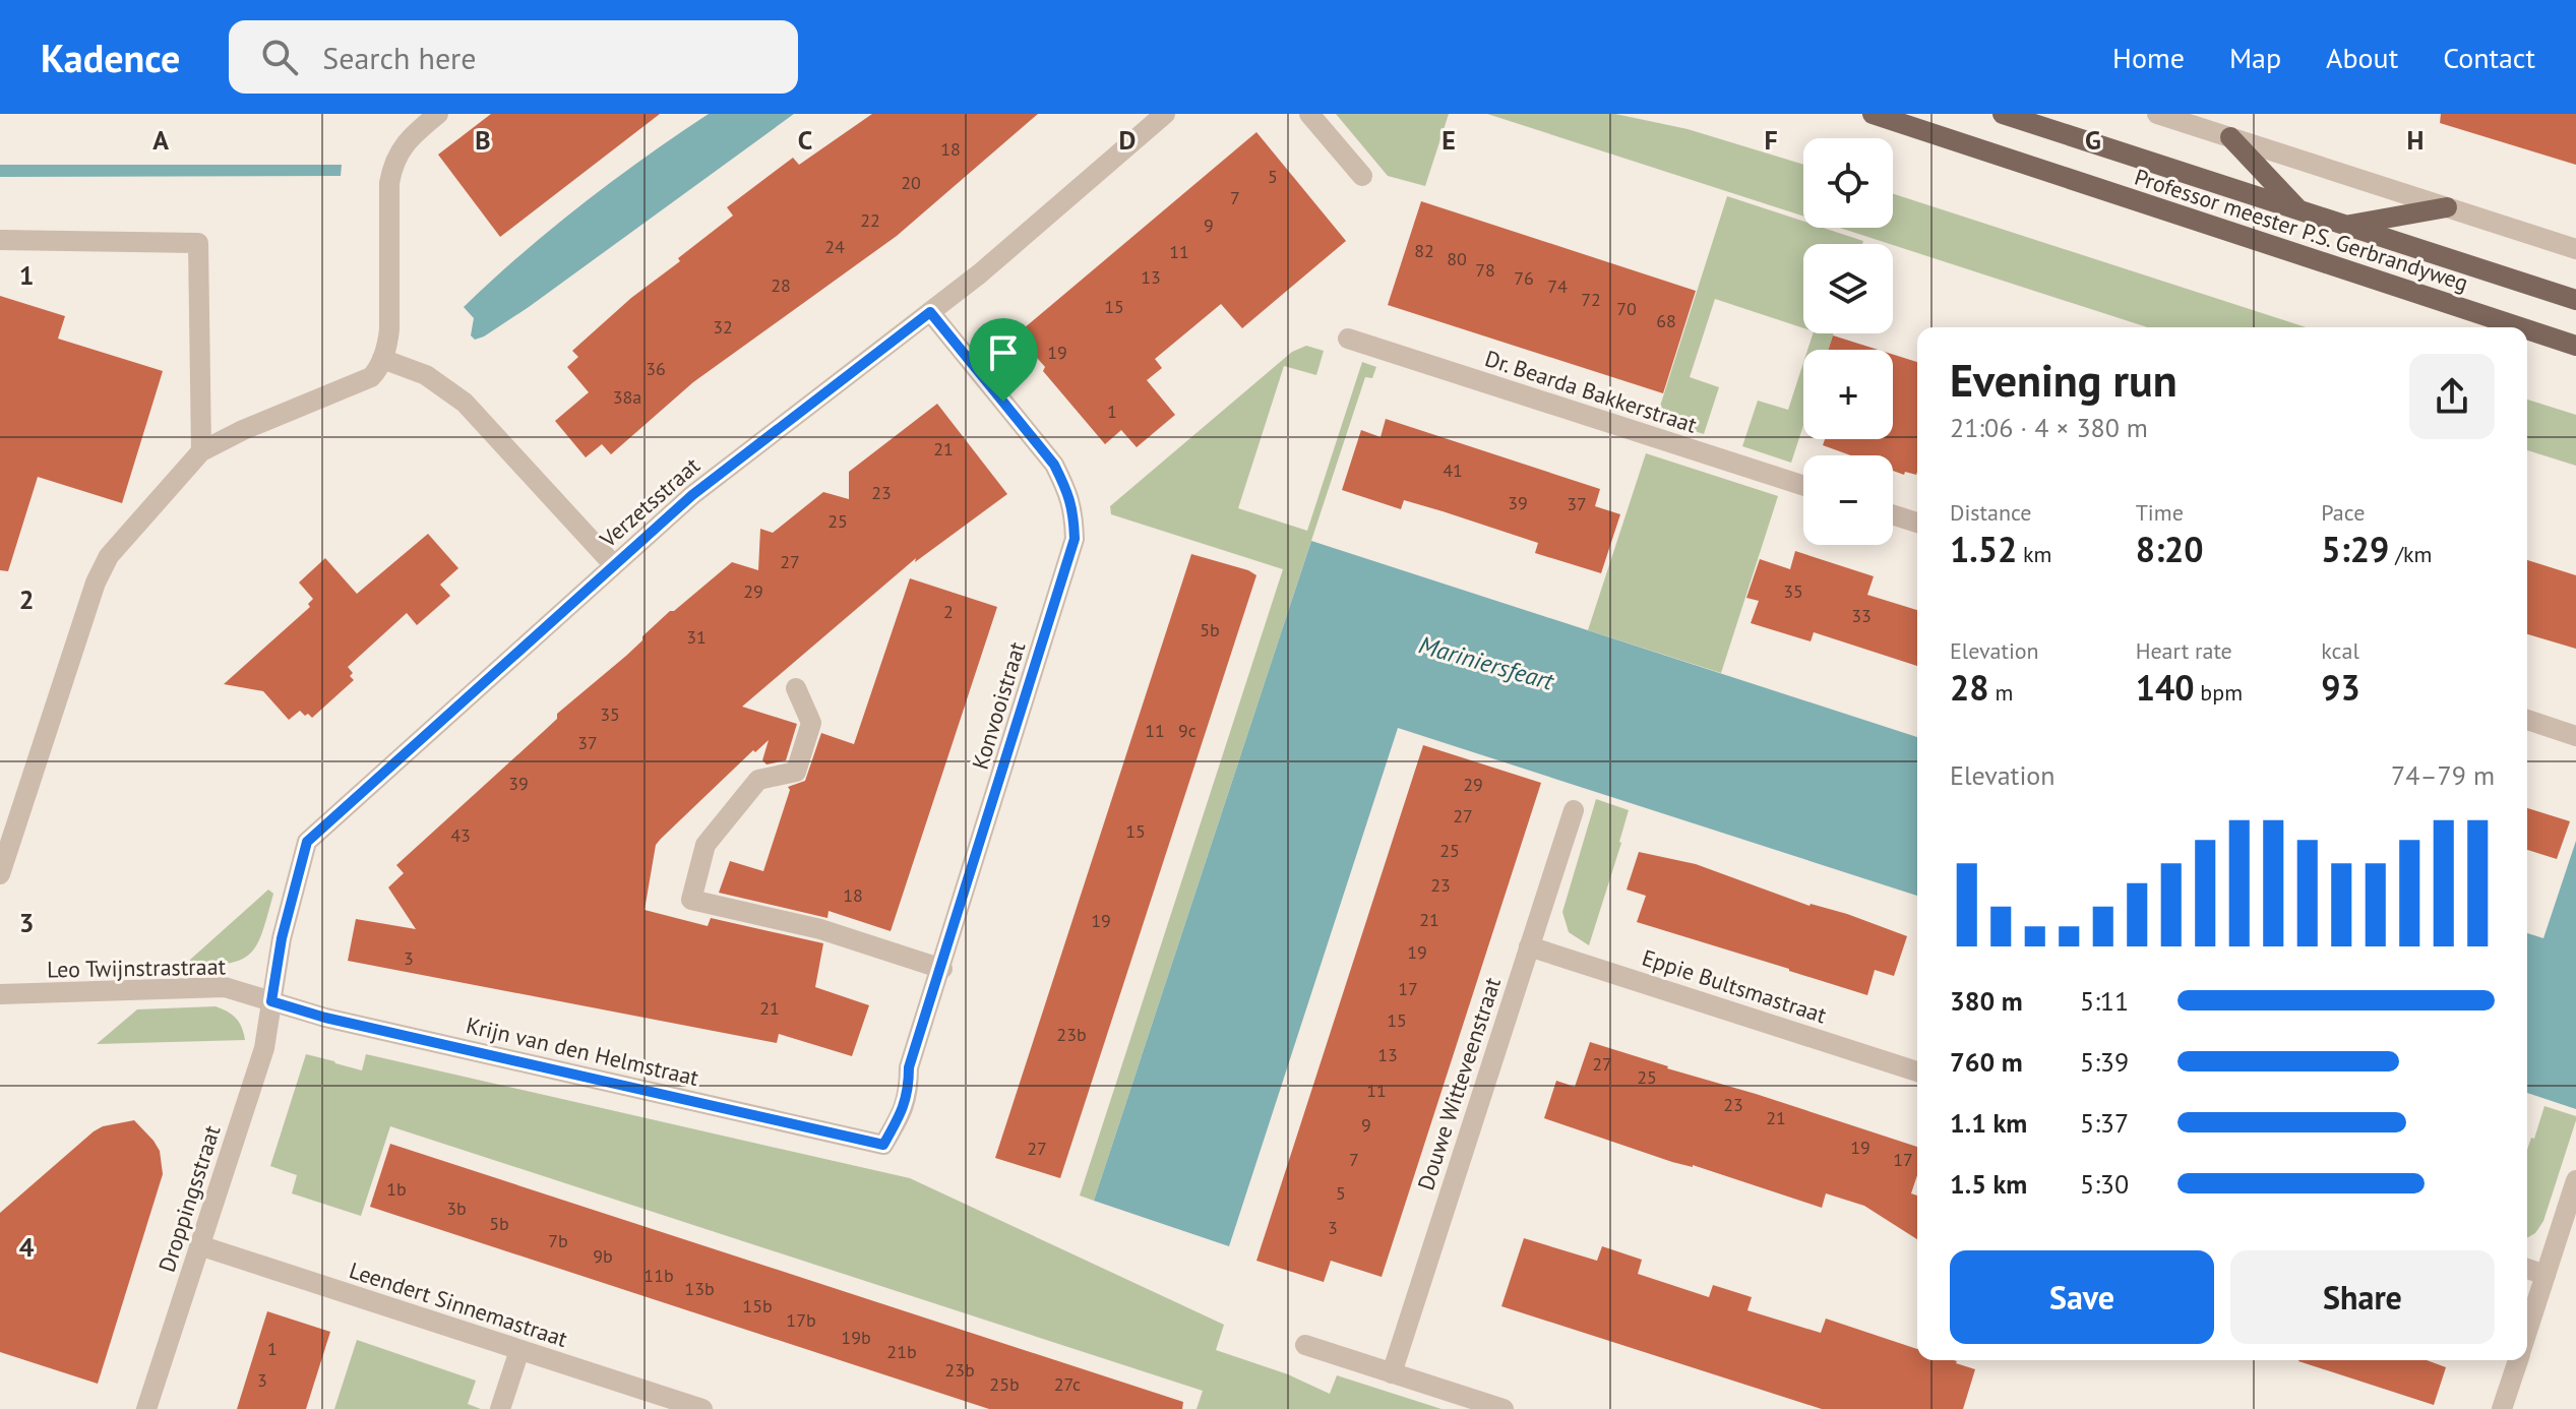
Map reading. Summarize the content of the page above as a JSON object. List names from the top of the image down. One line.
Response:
{"streets":{"main road":["Professor meester P.S. Gerbrandyweg"],"street":["Dr. Bearda Bakkerstraat","Verzetsstraat","Konvooistraat","Leo Twijnstrastraat","Eppie Bultsmastraat","Krijn van den Helmstraat","Douwe Witteveenstraat","Droppingsstraat","Leendert Sinnemastraat"]},"crossings":[["Verzetsstraat","Konvooistraat"],["Verzetsstraat","Leo Twijnstrastraat"],["Verzetsstraat","Krijn van den Helmstraat"],["Verzetsstraat","Droppingsstraat"],["Konvooistraat","Krijn van den Helmstraat"],["Leo Twijnstrastraat","Krijn van den Helmstraat"],["Leo Twijnstrastraat","Droppingsstraat"],["Eppie Bultsmastraat","Douwe Witteveenstraat"],["Krijn van den Helmstraat","Droppingsstraat"],["Droppingsstraat","Leendert Sinnemastraat"]],"water":["Mariniersfeart"],"house_numbers":["18","5","20","7","22","9","24","82","11","80","78","13","76","28","74","72","15","70","68","32","19","36","38a","1","21","41","23","39","37","25","27","29","35","2","33","5b","31","35","11","9c","37","39","29","27","15","43","25","23","18","21","19","19","3","17","21","15","23b","13","27","25","11","23","21","9","19","27","7","17","1b","5","3b","5b","3","7b","9b","11b","13b","15b","17b","19b","1","21b","23b","3","25b","27c"],"page":{"header":"Kadence","search":"Search here","nav":["Home","Map","About","Contact"],"map_buttons":["+","−"],"heading":["Evening run","21:06 · 4 × 380 m"],"stats":[["Distance","1.52 km"],["Time","8:20"],["Pace","5:29 /km"],["Elevation","28 m"],["Heart rate","140 bpm"],["kcal","93"]],"chart":["Elevation","74–79 m"],"list":[{"name":"380 m","note":"5:11"},{"name":"760 m","note":"5:39"},{"name":"1.1 km","note":"5:37"},{"name":"1.5 km","note":"5:30"}],"buttons":["Save","Share"]},"grid":{"columns":["A","B","C","D","E","F","G","H"],"rows":["1","2","3","4"]}}
